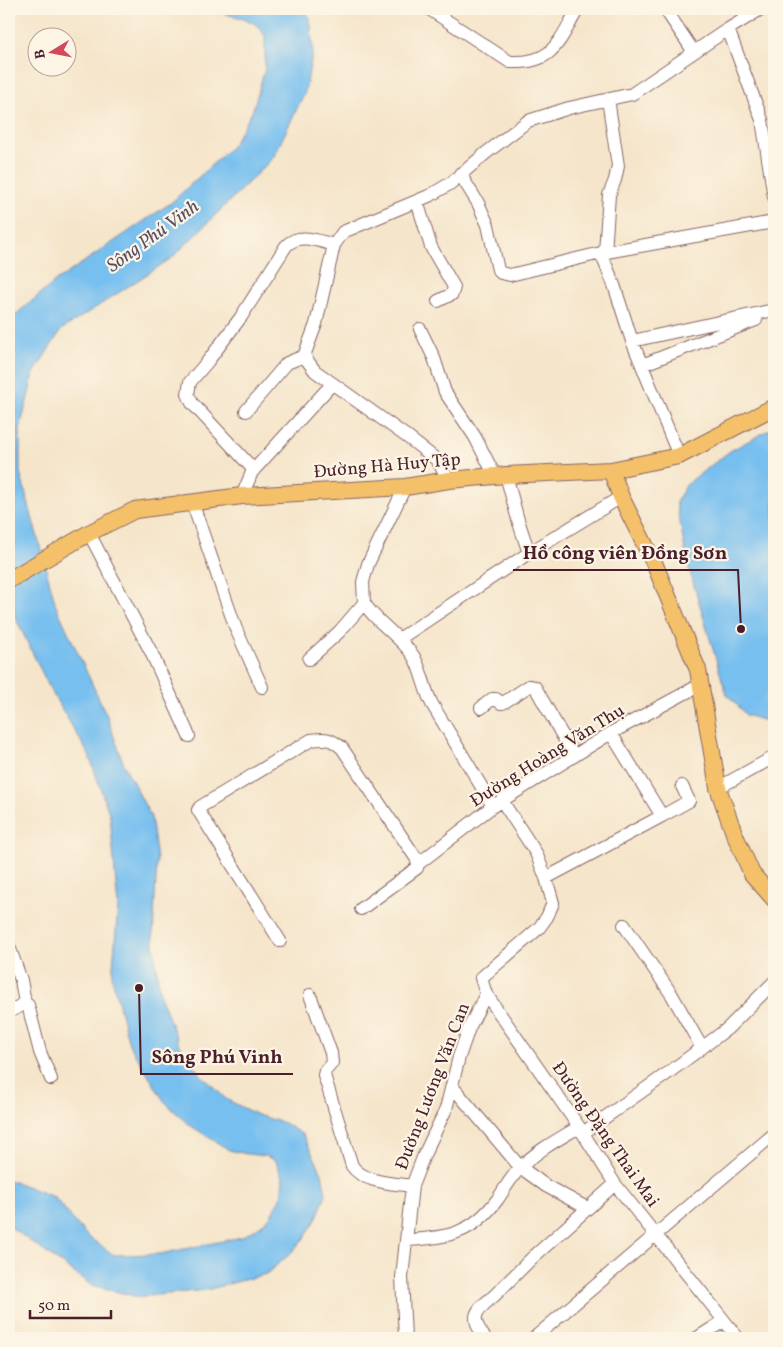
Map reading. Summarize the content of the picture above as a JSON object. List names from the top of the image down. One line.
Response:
{"streets":{"main road":["Đường Hà Huy Tập"],"street":["Đường Hoàng Văn Thụ","Đường Lương Văn Can","Đường Đặng Thai Mai"]},"crossings":[["Đường Hoàng Văn Thụ","Đường Lương Văn Can"],["Đường Lương Văn Can","Đường Đặng Thai Mai"]],"water":["Sông Phú Vinh"],"places":["Hồ công viên Đồng Sơn","Sông Phú Vinh"],"scale_bar":"50 m","north":"left"}
